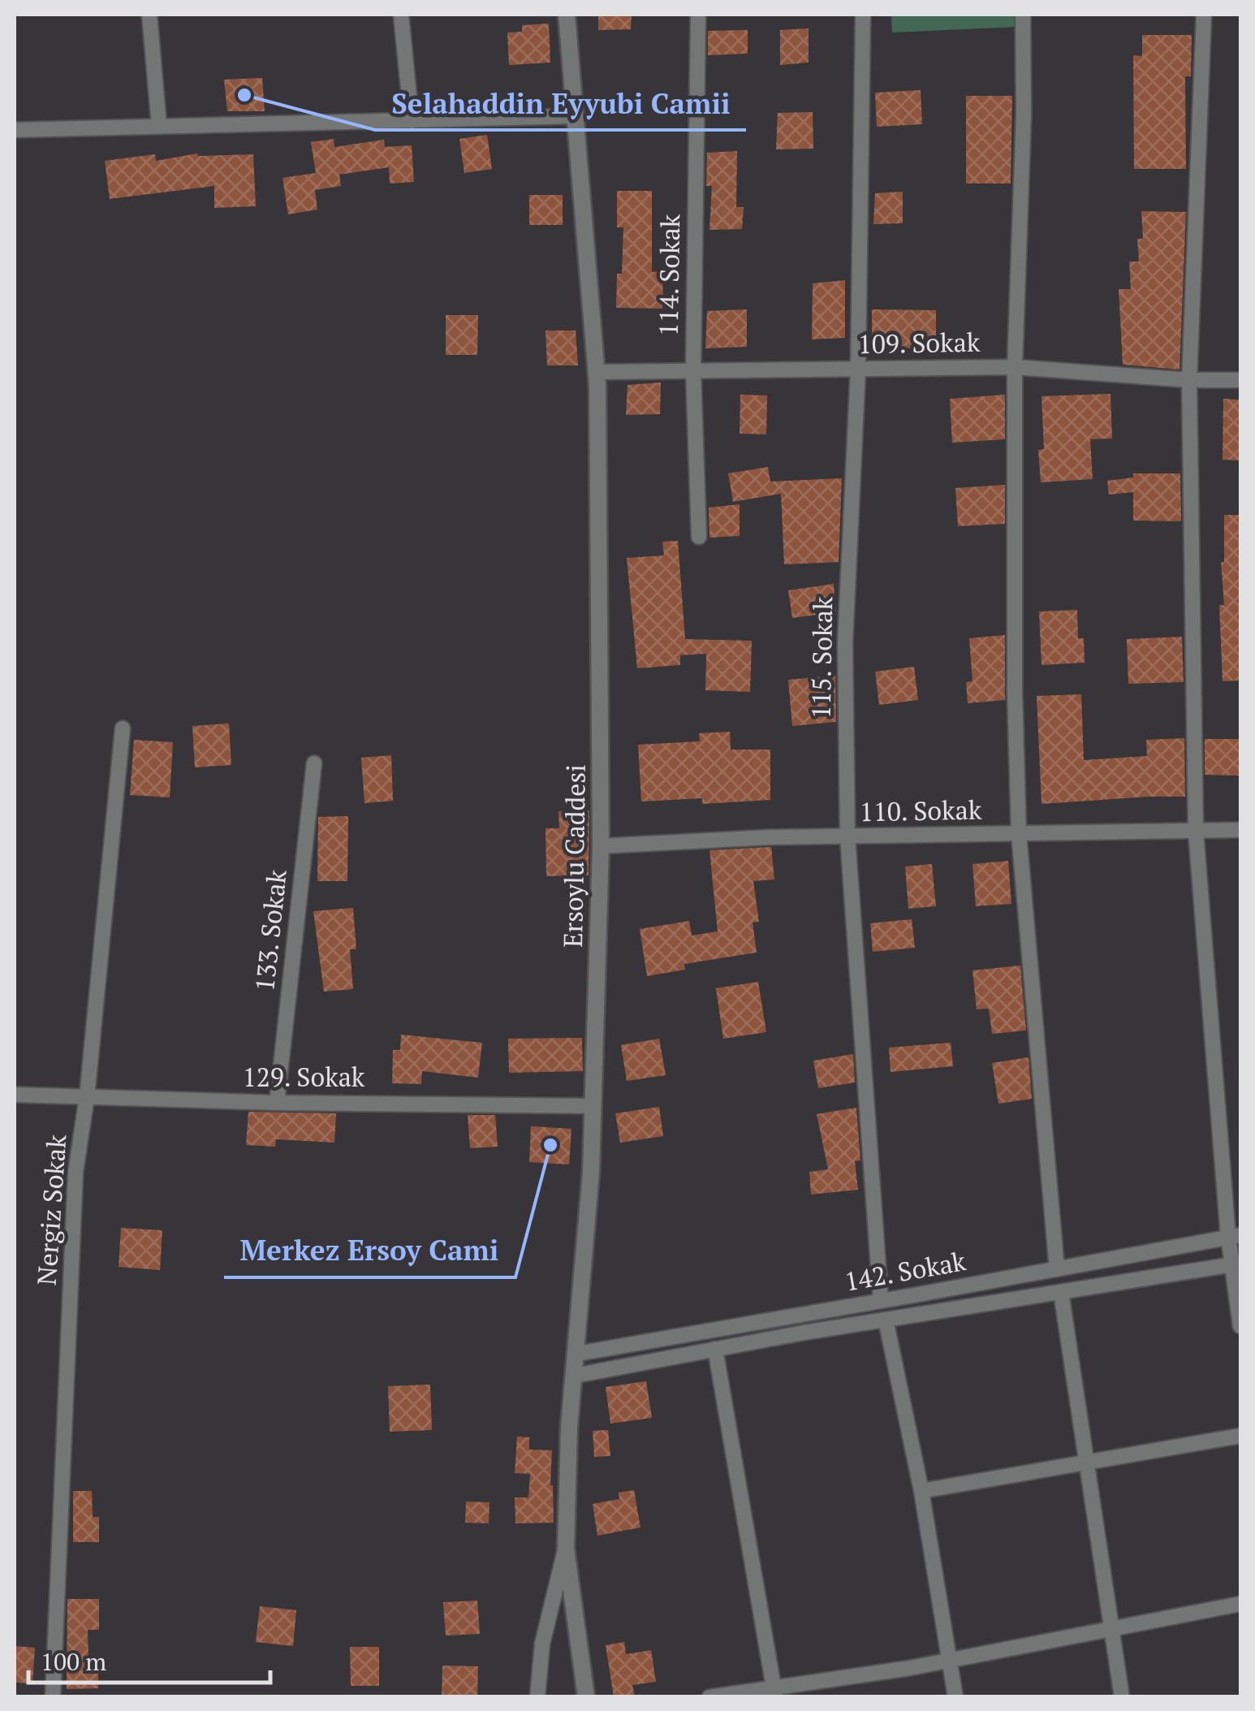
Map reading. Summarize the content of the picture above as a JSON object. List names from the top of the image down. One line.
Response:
{"streets":{"street":["114. Sokak","109. Sokak","115. Sokak","110. Sokak","Ersoylu Caddesi","133. Sokak","129. Sokak","Nergiz Sokak","142. Sokak"]},"crossings":[["114. Sokak","109. Sokak"],["109. Sokak","115. Sokak"],["109. Sokak","Ersoylu Caddesi"],["115. Sokak","110. Sokak"],["115. Sokak","142. Sokak"],["110. Sokak","Ersoylu Caddesi"],["Ersoylu Caddesi","129. Sokak"],["Ersoylu Caddesi","142. Sokak"],["133. Sokak","129. Sokak"],["129. Sokak","Nergiz Sokak"]],"places":["Selahaddin Eyyubi Camii","Merkez Ersoy Cami"],"scale_bar":"100 m"}
